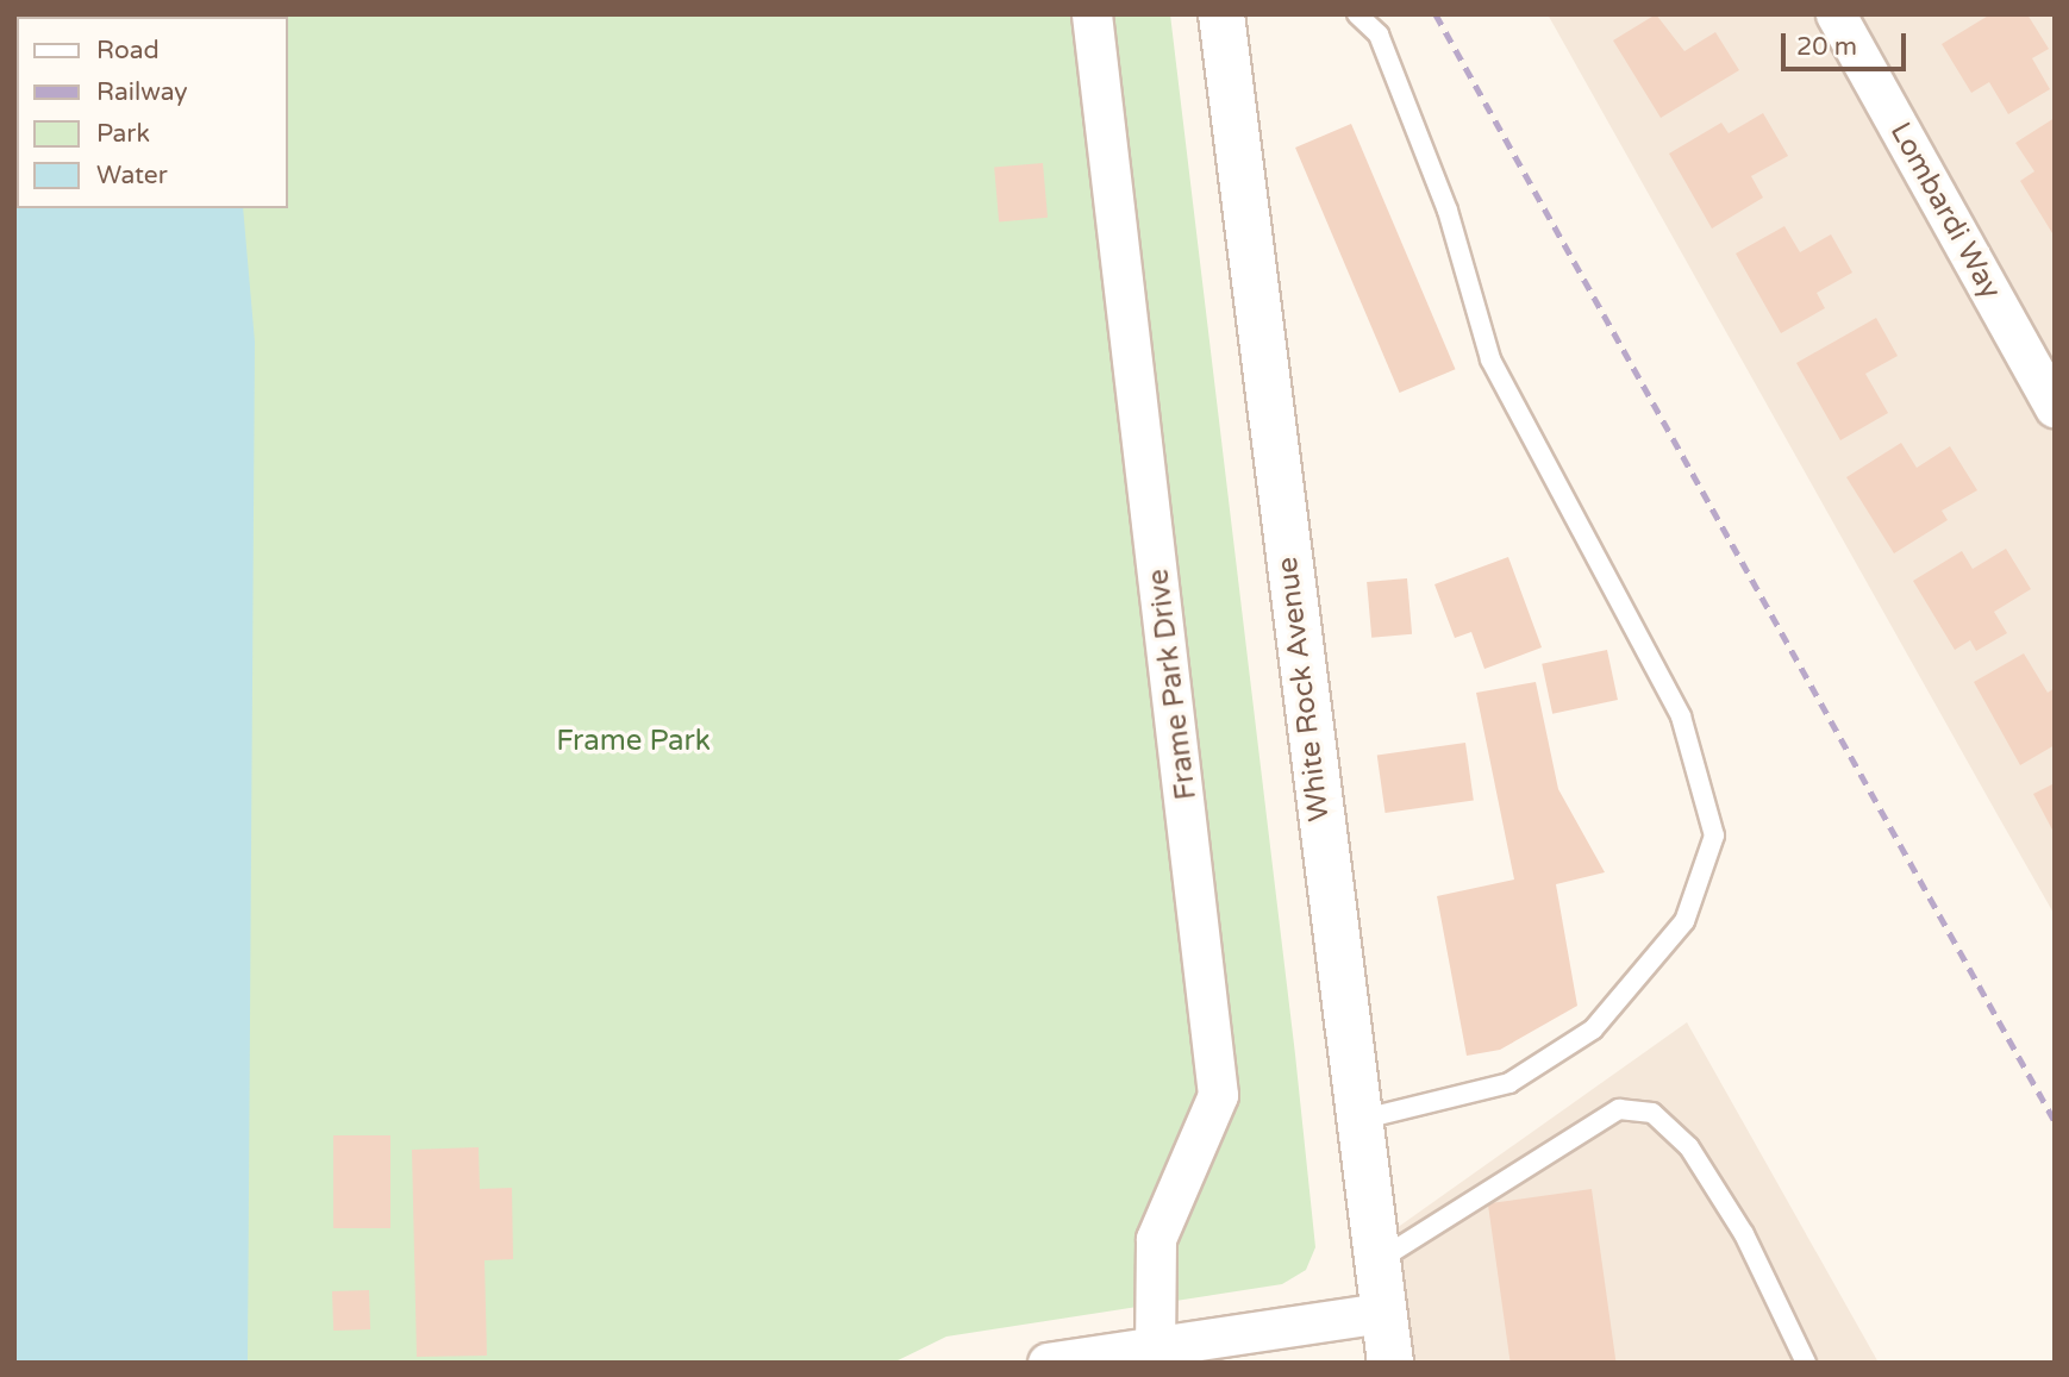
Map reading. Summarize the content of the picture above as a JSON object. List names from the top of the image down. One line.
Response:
{"streets":{"street":["Lombardi Way","Frame Park Drive","White Rock Avenue"]},"parks":["Frame Park"],"legend":["Road","Railway","Park","Water"],"scale_bar":"20 m"}
